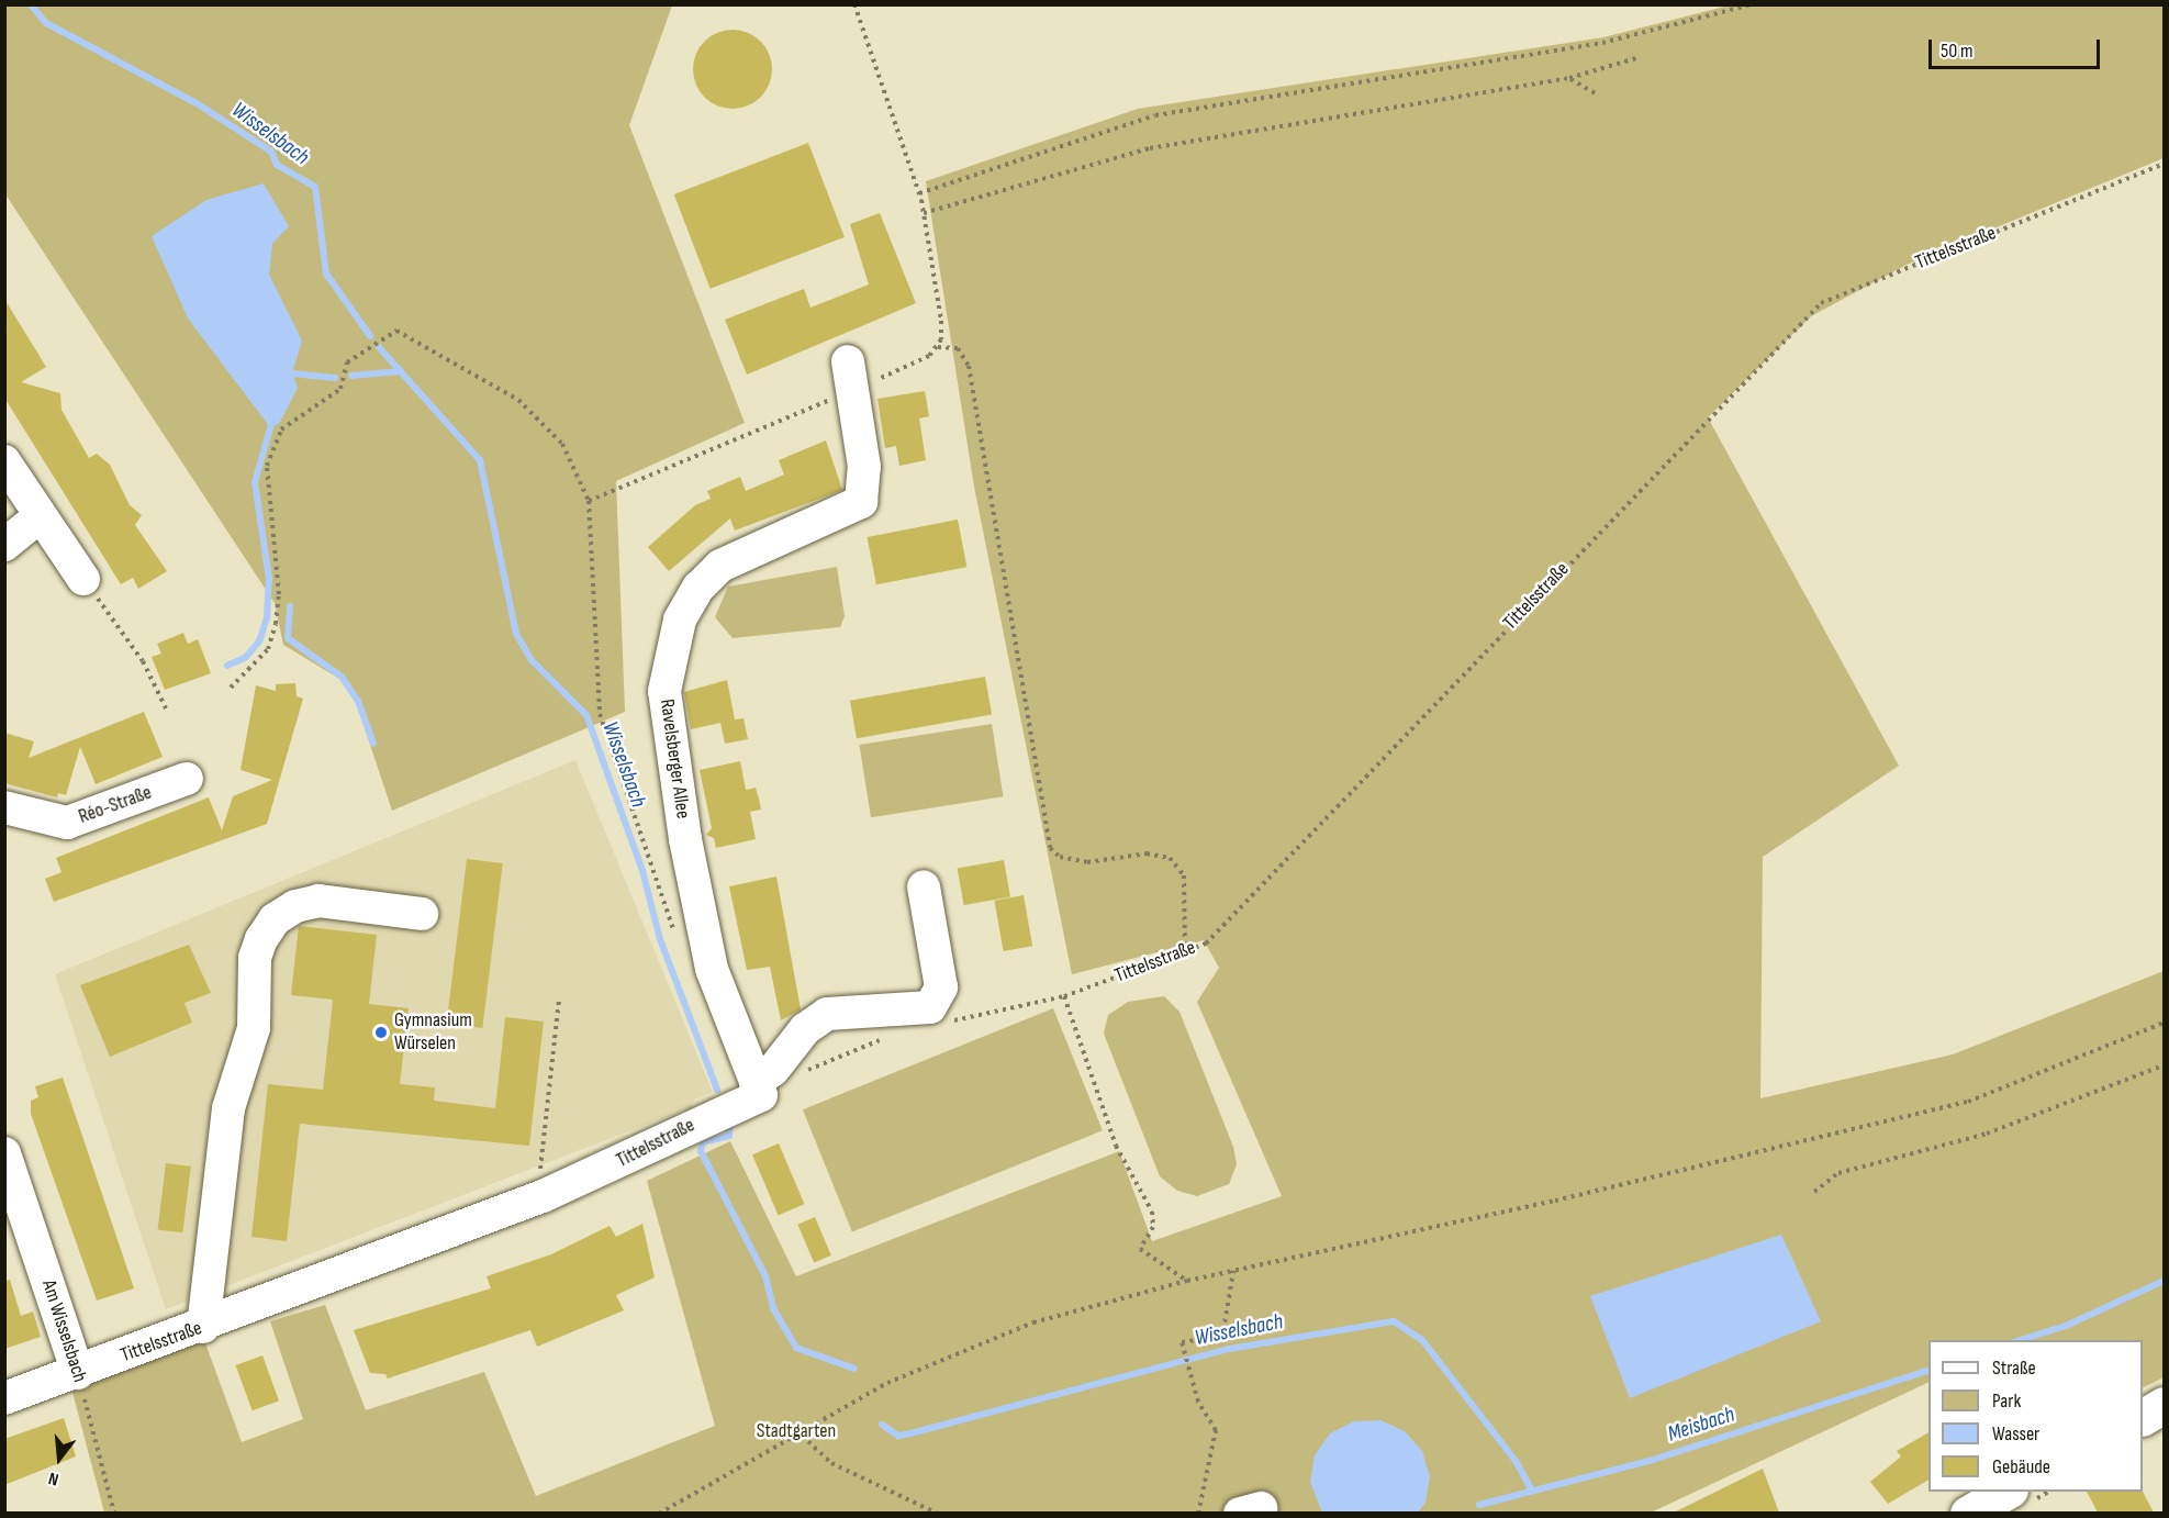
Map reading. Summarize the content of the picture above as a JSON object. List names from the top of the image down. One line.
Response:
{"streets":{"street":["Tittelsstraße","Ravelsberger Allee","Réo-Straße","Am Wisselsbach"]},"crossings":[["Tittelsstraße","Ravelsberger Allee"],["Tittelsstraße","Am Wisselsbach"]],"water":["Wisselsbach","Meisbach"],"parks":["Stadtgarten"],"places":["Gymnasium Würselen"],"legend":["Straße","Park","Wasser","Gebäude"],"scale_bar":"50 m","north":"bottom"}
